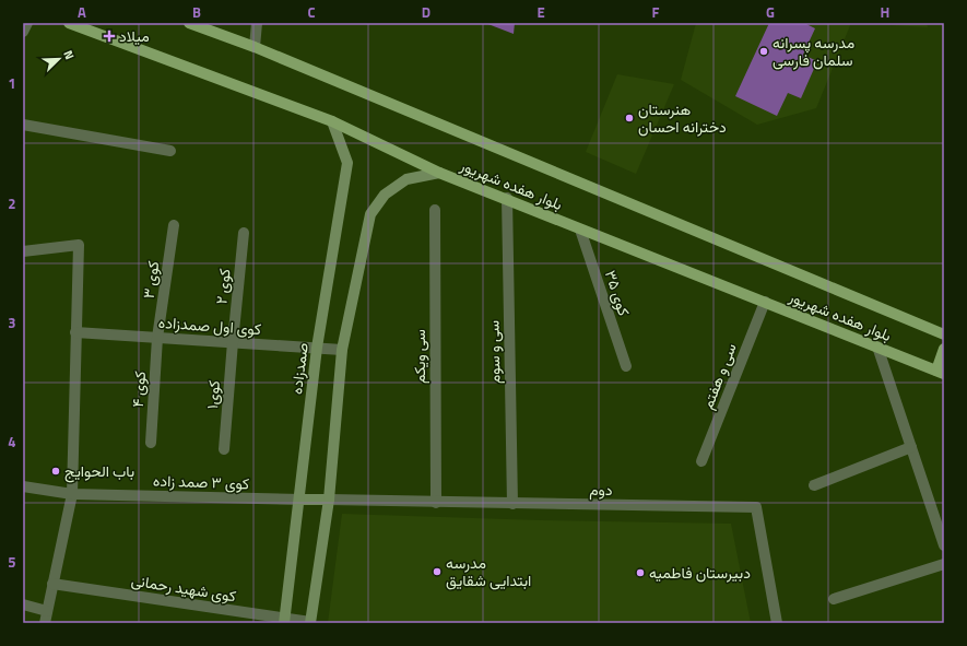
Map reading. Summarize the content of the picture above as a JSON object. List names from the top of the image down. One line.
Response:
{"streets":{"main road":["بلوار هفده شهریور","صمدزاده"],"street":["کوی ۳","کوی ۲","کوی ۳۵","کوی اول صمدزاده","سی و سوم","سی ویکم","سی و هفتم","کوی ۴","کوی۱","کوی ۳ صمد زاده","دوم","کوی شهید رحمانی"]},"crossings":[["بلوار هفده شهریور","کوی ۳۵"],["بلوار هفده شهریور","سی و سوم"],["بلوار هفده شهریور","صمدزاده"],["بلوار هفده شهریور","سی و هفتم"],["کوی ۳","کوی اول صمدزاده"],["کوی ۳","کوی ۴"],["کوی ۲","کوی اول صمدزاده"],["کوی ۲","کوی۱"],["کوی اول صمدزاده","صمدزاده"],["کوی اول صمدزاده","کوی ۴"],["کوی اول صمدزاده","کوی۱"],["سی و سوم","دوم"],["سی ویکم","دوم"],["صمدزاده","کوی ۳ صمد زاده"],["صمدزاده","کوی شهید رحمانی"]],"places":{"health":["میلاد"],"other":["مدرسه پسرانه سلمان فارسی","هنرستان دخترانه احسان","باب الحوایج","مدرسه ابتدایی شقایق","دبیرستان فاطمیه"]},"north":"top right","grid":{"columns":["A","B","C","D","E","F","G","H"],"rows":["1","2","3","4","5"]}}
